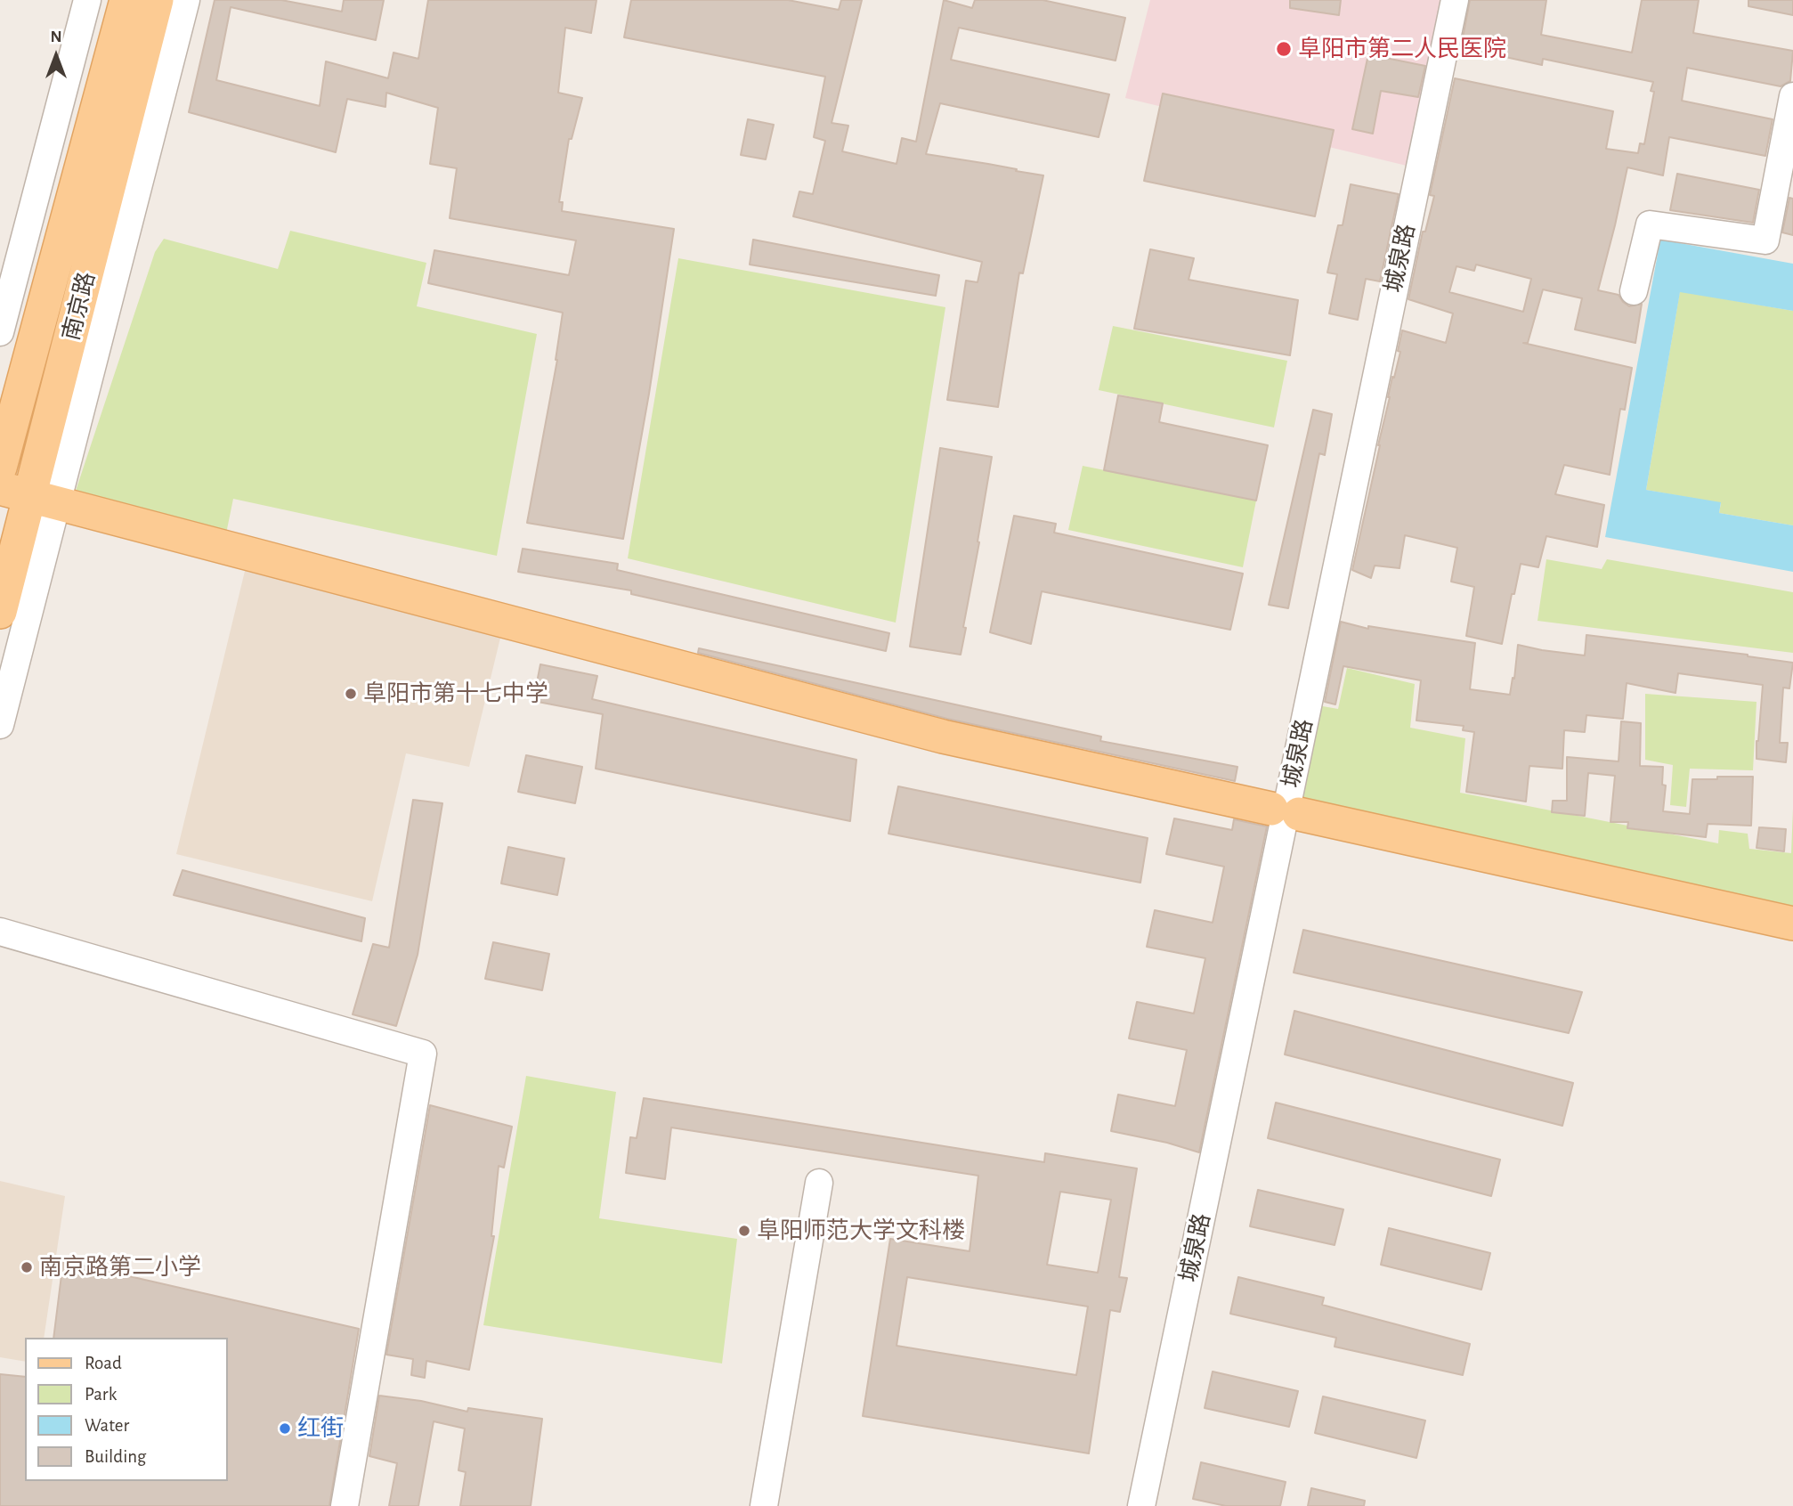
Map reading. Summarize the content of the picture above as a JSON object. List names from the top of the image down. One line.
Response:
{"streets":{"main road":["南京路"],"street":["城泉路"]},"places":["阜阳市第二人民医院","阜阳市第十七中学","阜阳师范大学文科楼","南京路第二小学","红街"],"legend":["Road","Park","Water","Building"],"north":"top"}
